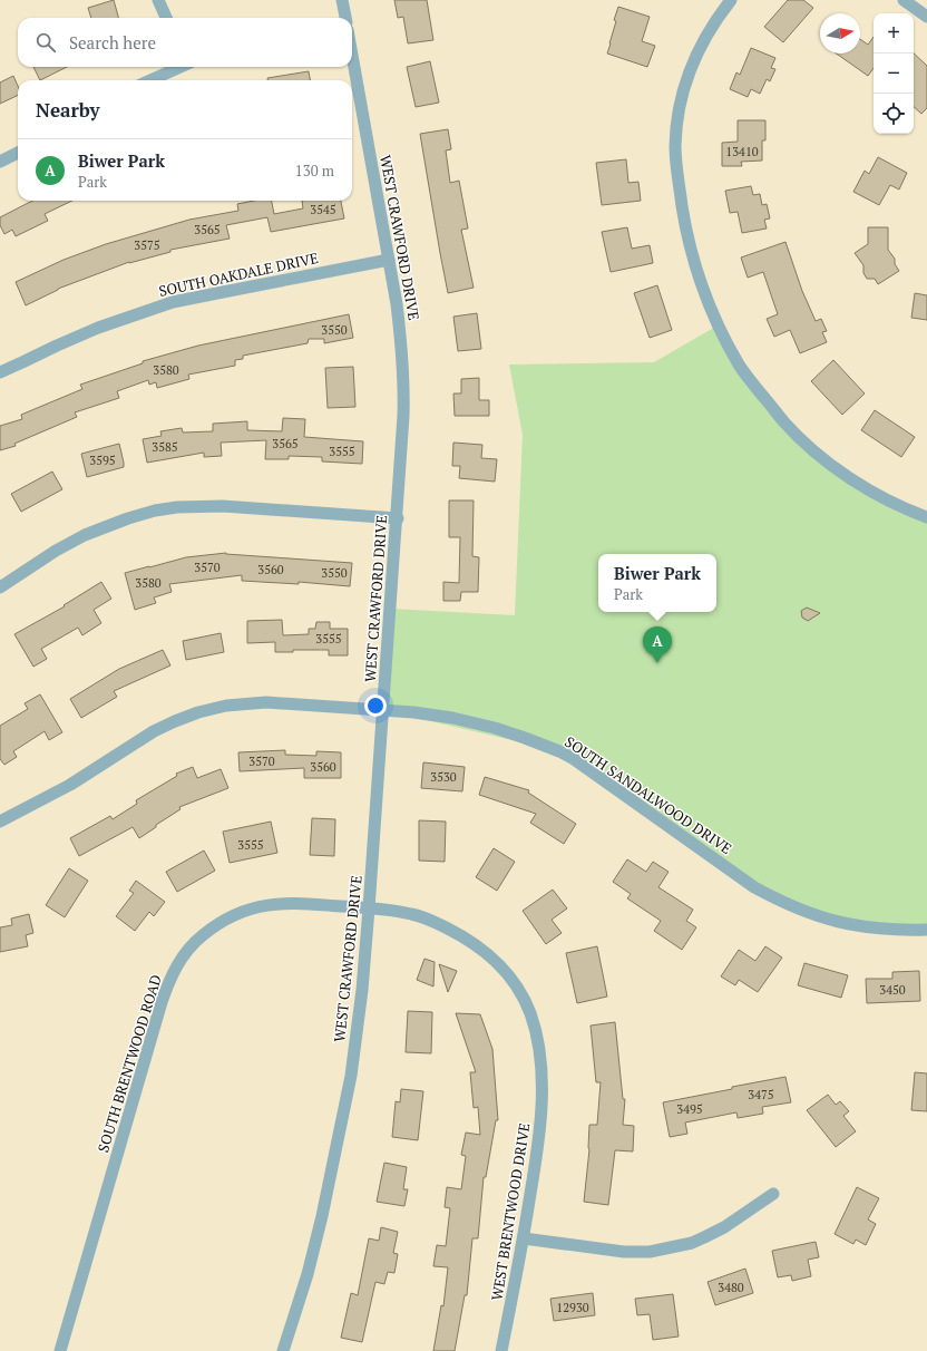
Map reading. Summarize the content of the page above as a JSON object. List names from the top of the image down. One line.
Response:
{"streets":{"street":["WEST CRAWFORD DRIVE","SOUTH OAKDALE DRIVE","SOUTH SANDALWOOD DRIVE","SOUTH BRENTWOOD ROAD","WEST BRENTWOOD DRIVE"]},"crossings":[["WEST CRAWFORD DRIVE","SOUTH OAKDALE DRIVE"],["WEST CRAWFORD DRIVE","SOUTH SANDALWOOD DRIVE"],["WEST CRAWFORD DRIVE","SOUTH BRENTWOOD ROAD"],["WEST CRAWFORD DRIVE","WEST BRENTWOOD DRIVE"],["SOUTH BRENTWOOD ROAD","WEST BRENTWOOD DRIVE"]],"house_numbers":["13410","3545","3565","3575","3550","3580","3565","3585","3555","3595","3570","3560","3550","3580","3555","3570","3560","3530","3555","3450","3475","3495","3480","12930"],"north":"right","page":{"map_buttons":["+","−"],"search":"Search here","heading":"Nearby","list":[{"mark":"A","name":"Biwer Park","note":"Park","value":"130 m"}],"popup":["Biwer Park","Park"],"pins":"A"}}
